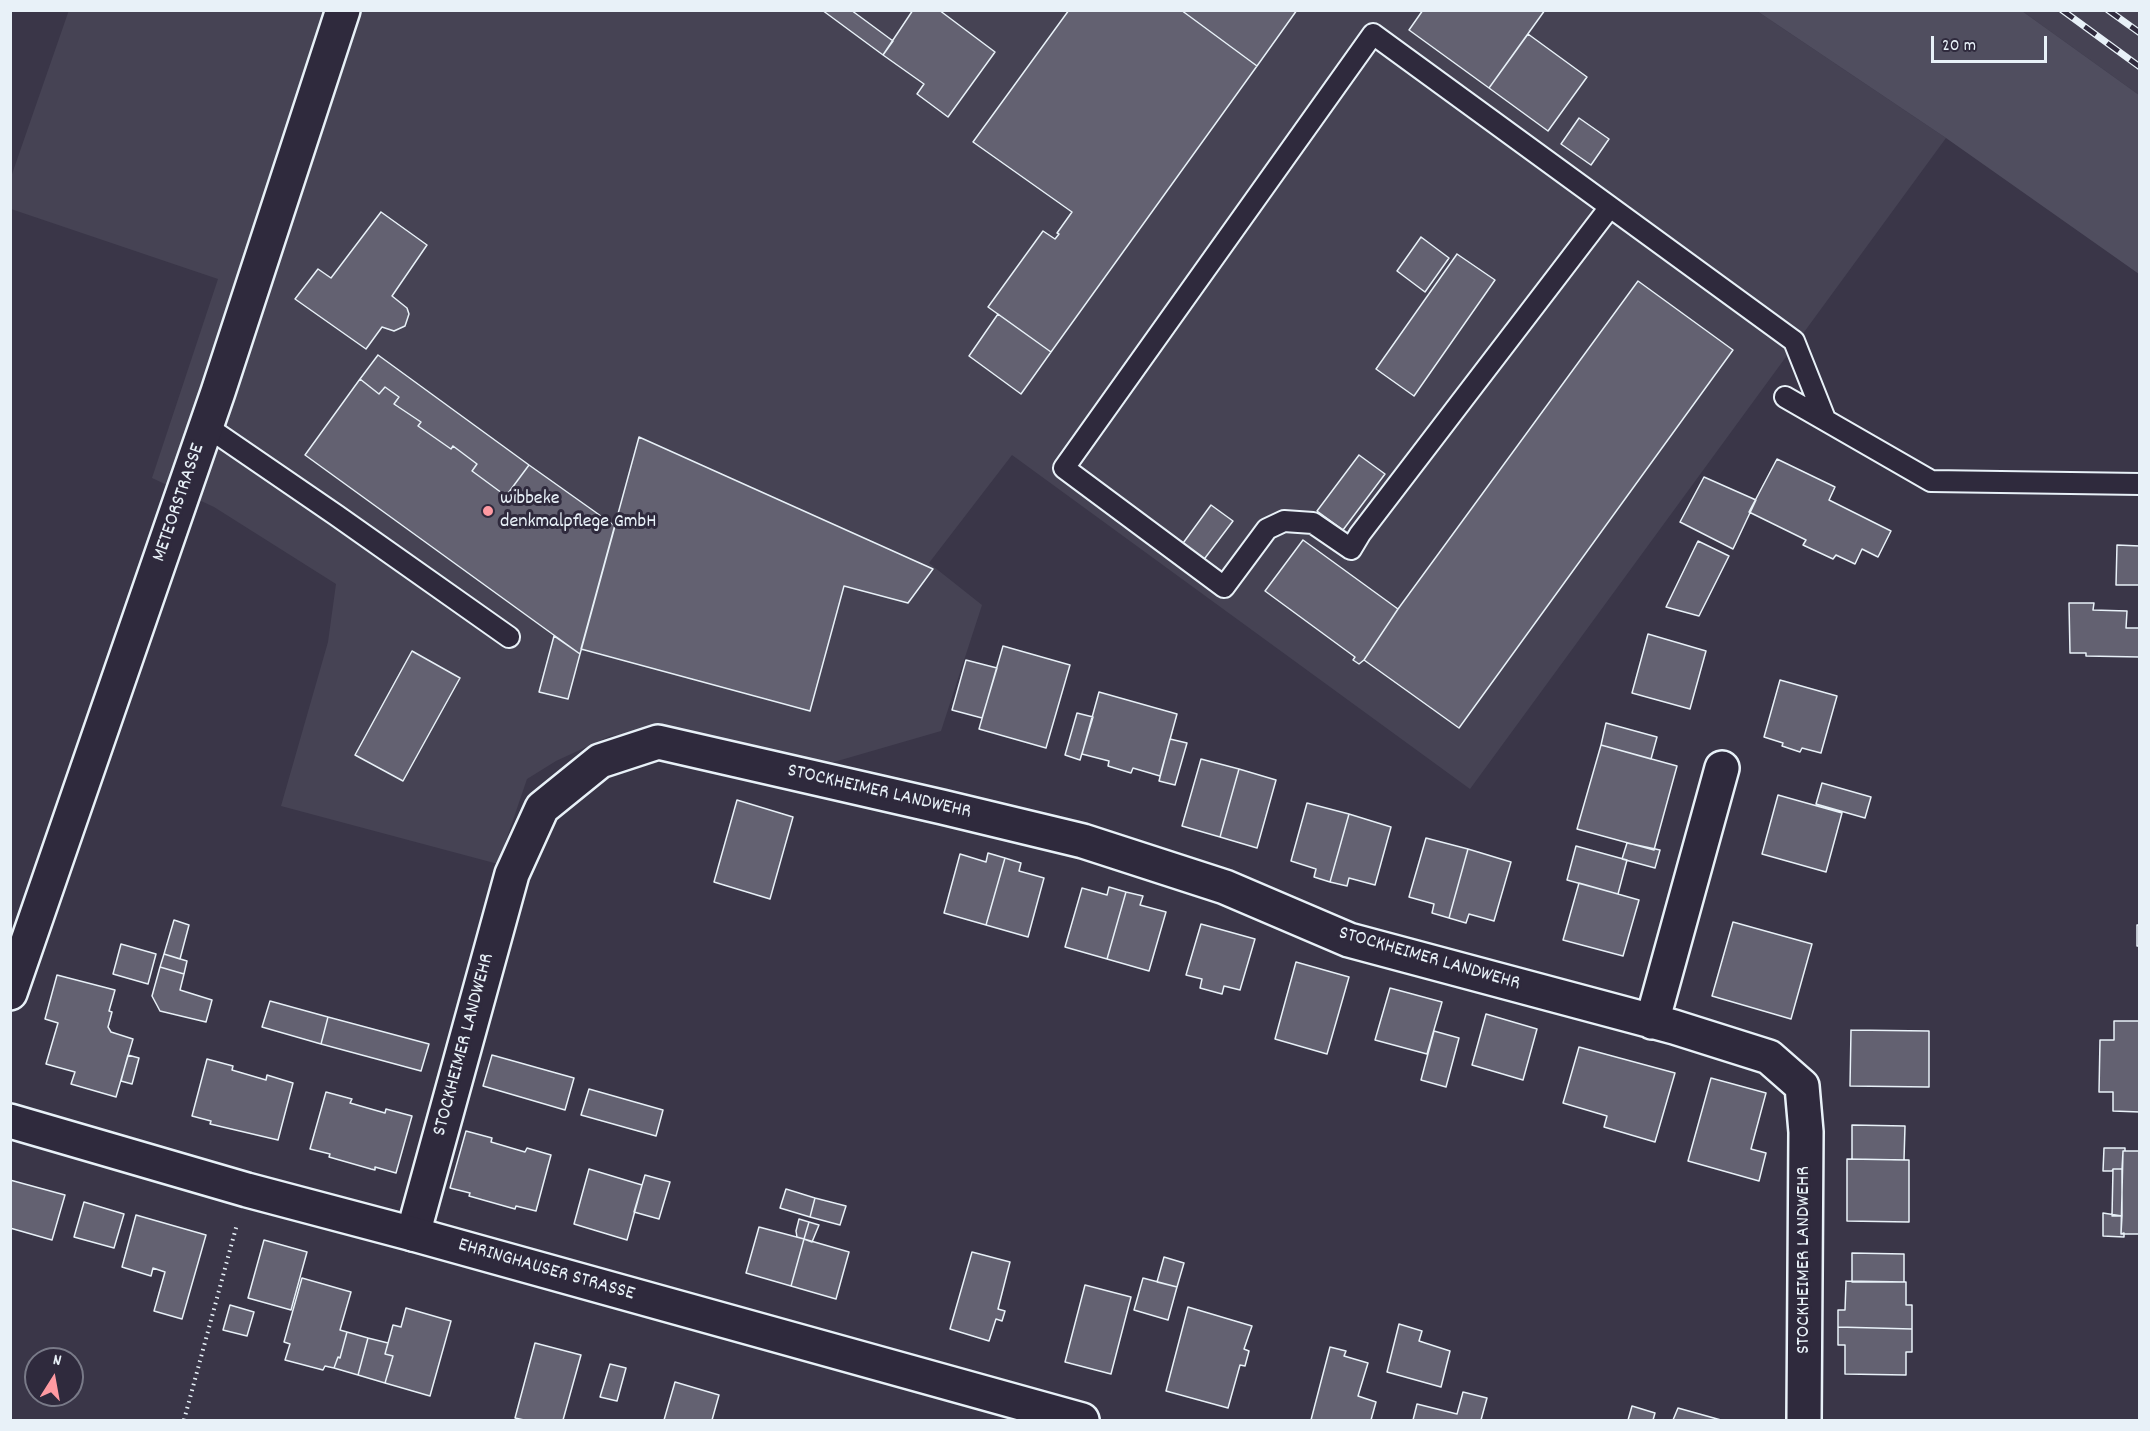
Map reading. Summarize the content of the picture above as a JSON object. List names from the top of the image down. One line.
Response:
{"streets":{"street":["METEORSTRASSE","STOCKHEIMER LANDWEHR","EHRINGHAUSER STRASSE"]},"crossings":[["STOCKHEIMER LANDWEHR","EHRINGHAUSER STRASSE"]],"places":["wibbeke denkmalpflege GmbH"],"scale_bar":"20 m","north":"top"}
